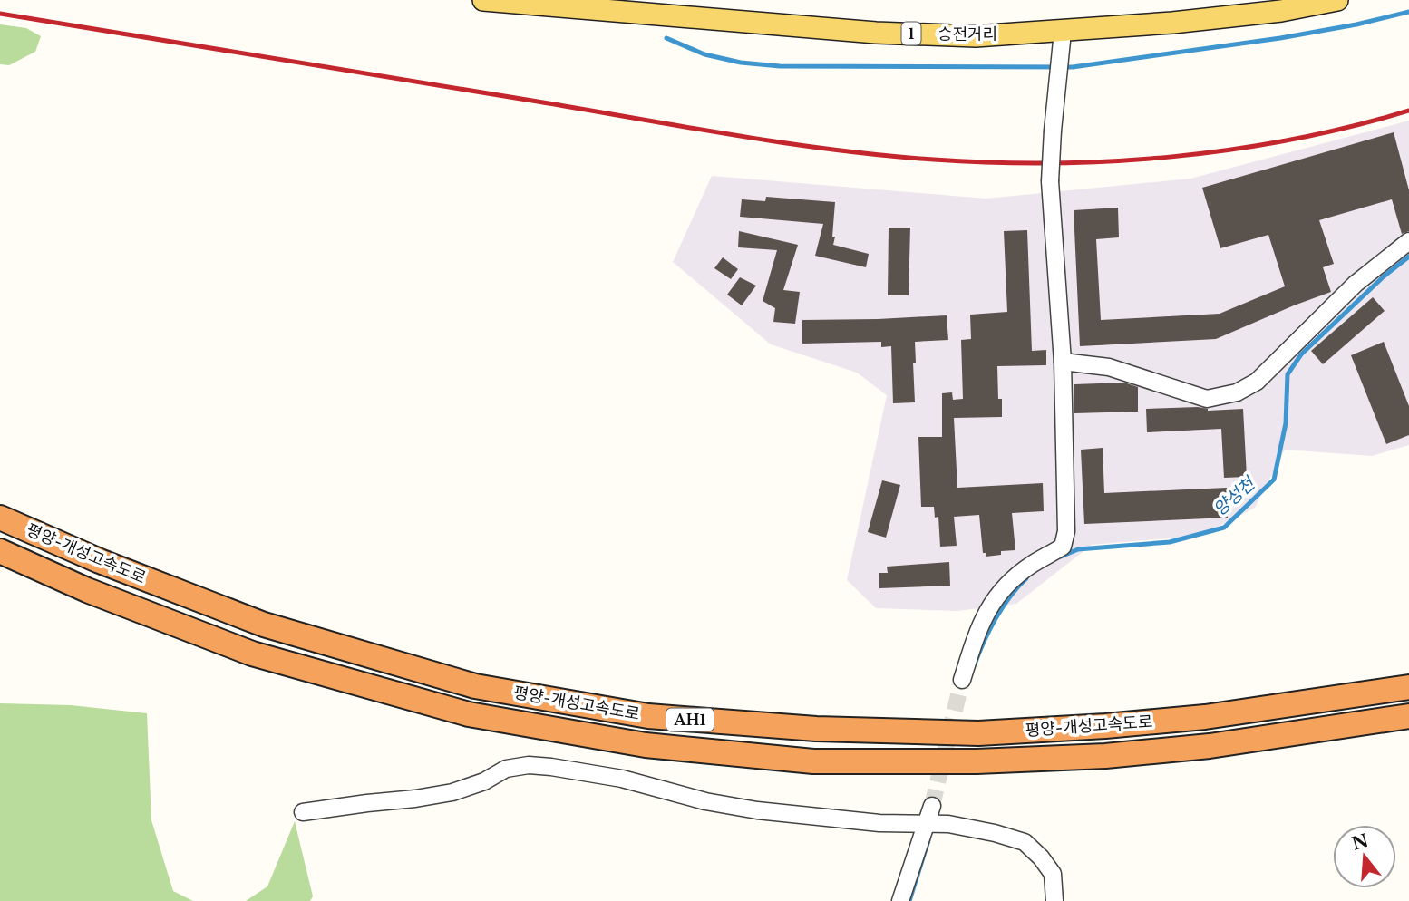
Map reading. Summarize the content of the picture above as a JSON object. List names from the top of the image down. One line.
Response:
{"streets":{"highway":["평양-개성고속도로","AH1"],"main road":["1","승전거리"]},"water":["양성천"],"north":"top"}
